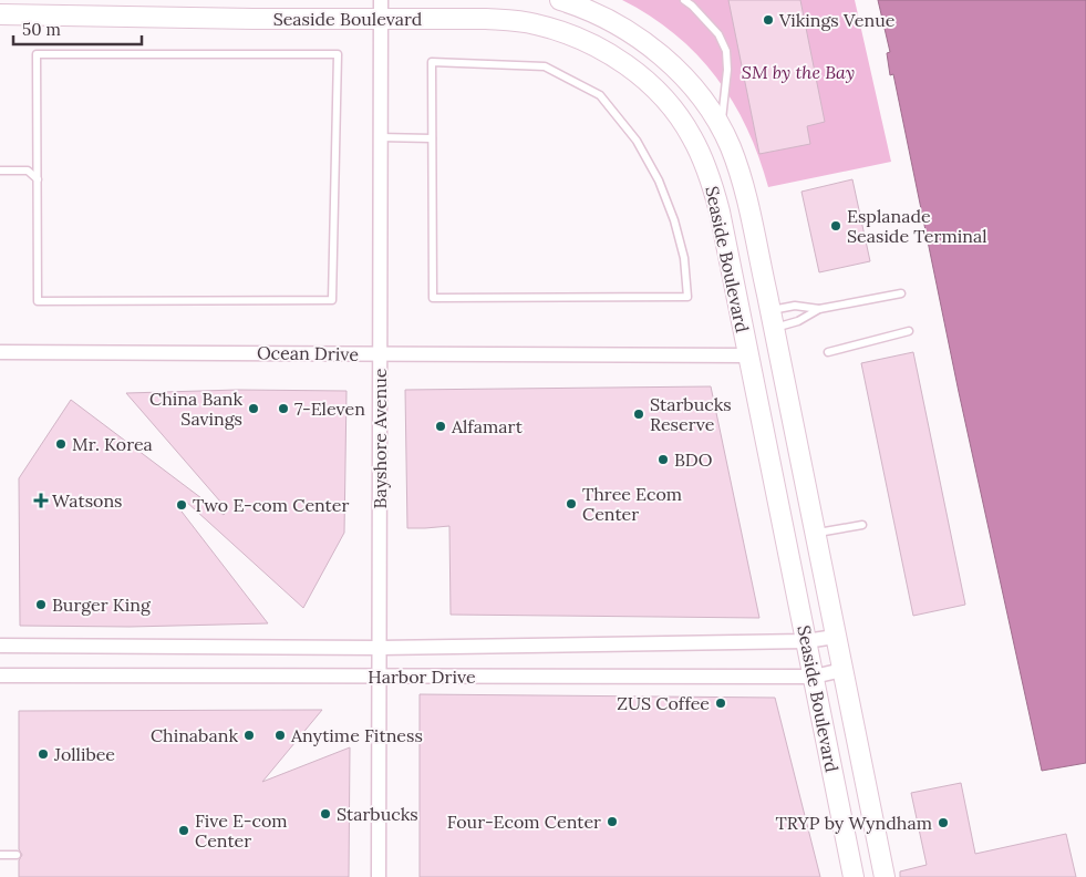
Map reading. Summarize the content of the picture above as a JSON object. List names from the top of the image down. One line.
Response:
{"streets":{"street":["Seaside Boulevard","Ocean Drive","Bayshore Avenue","Harbor Drive"]},"crossings":[["Seaside Boulevard","Ocean Drive"],["Seaside Boulevard","Bayshore Avenue"],["Seaside Boulevard","Harbor Drive"],["Ocean Drive","Bayshore Avenue"],["Bayshore Avenue","Harbor Drive"]],"parks":["SM by the Bay"],"places":{"other":["Vikings Venue","Esplanade Seaside Terminal","China Bank Savings","7-Eleven","Starbucks Reserve","Alfamart","Mr. Korea","BDO","Three Ecom Center","Two E-com Center","Burger King","ZUS Coffee","Chinabank","Anytime Fitness","Jollibee","Starbucks","Four-Ecom Center","TRYP by Wyndham","Five E-com Center"],"health":["Watsons"]},"scale_bar":"50 m"}
